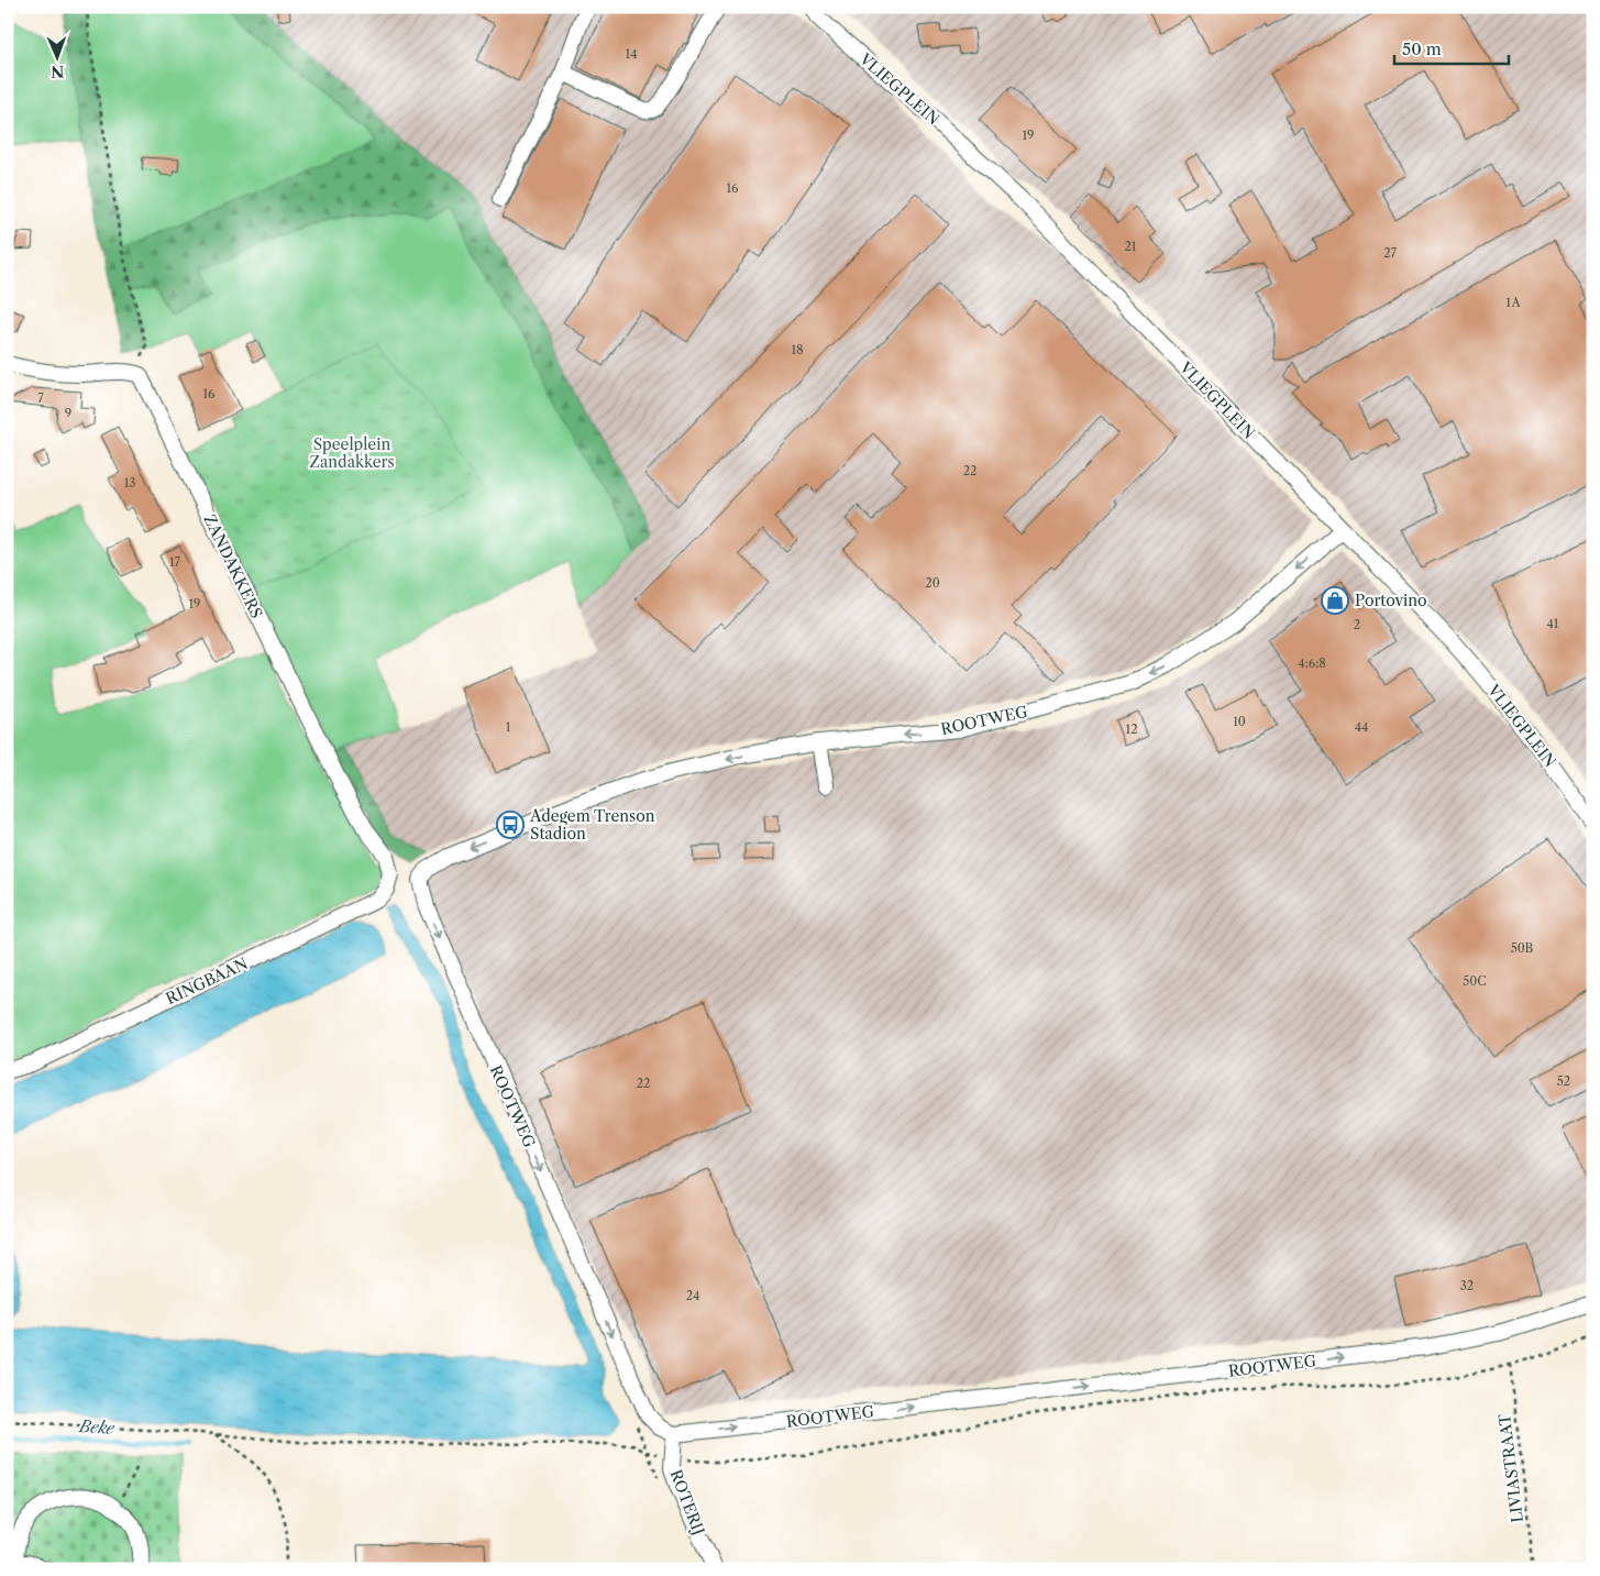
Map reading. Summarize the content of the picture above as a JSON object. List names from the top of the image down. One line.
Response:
{"streets":{"street":["VLIEGPLEIN","ZANDAKKERS","ROOTWEG","RINGBAAN","ROTERIJ"],"path":["LIVIASTRAAT"]},"crossings":[["VLIEGPLEIN","ROOTWEG"],["ZANDAKKERS","RINGBAAN"],["ROOTWEG","ROTERIJ"]],"water":["Beke"],"parks":["Speelplein Zandakkers"],"places":{"shop":["Portovino"],"bus stop":["Adegem Trenson Stadion"]},"house_numbers":["14","19","16","21","27","1A","18","16","7","9","22","13","17","20","19","41","2","4;6;8","10","1","44","12","50B","50C","52","22","32","24"],"scale_bar":"50 m","north":"bottom"}
